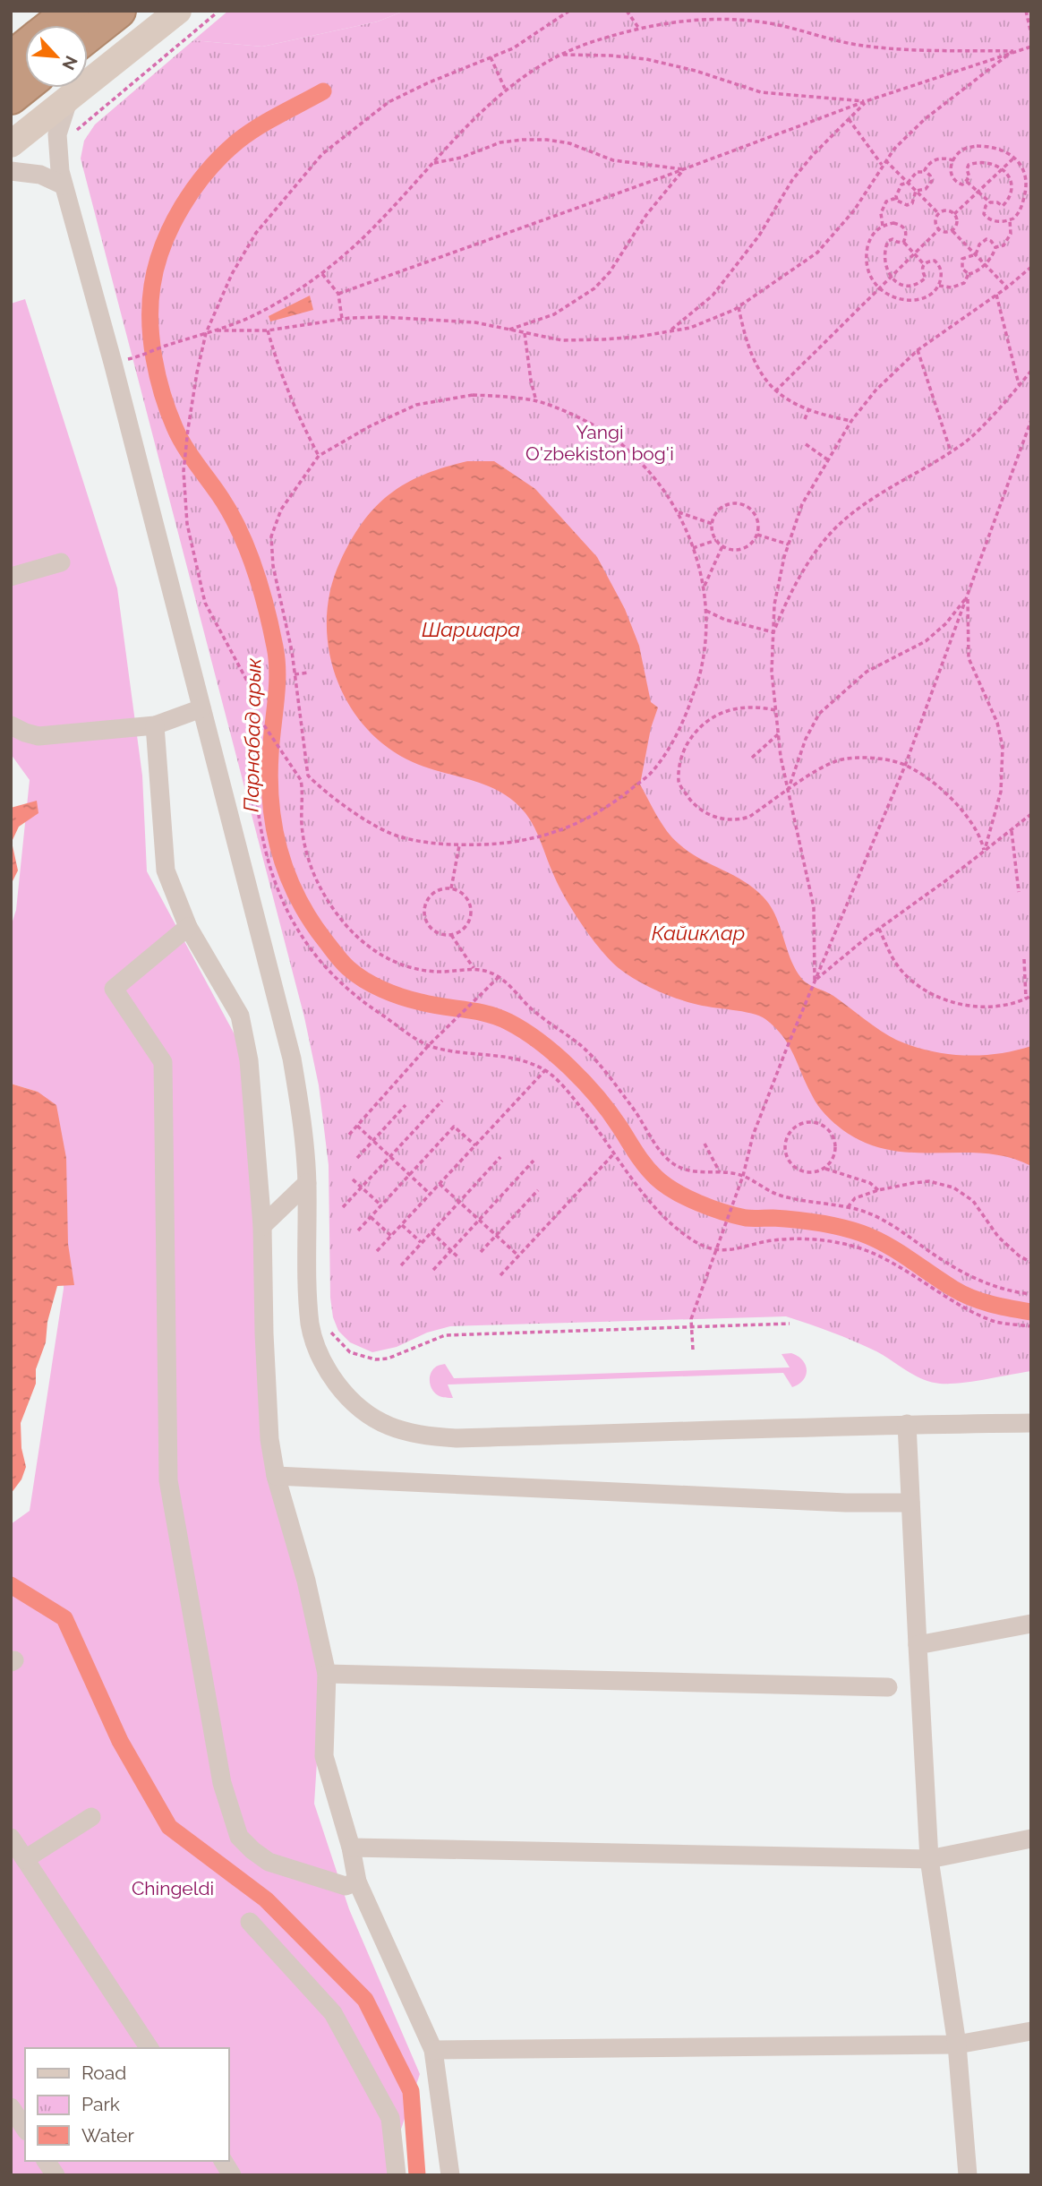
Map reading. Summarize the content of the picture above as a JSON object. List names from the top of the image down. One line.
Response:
{"water":["Шаршара","Парнабад арык","Кайиклар"],"parks":["Yangi O'zbekiston bog'i","Chingeldi"],"legend":["Road","Park","Water"],"north":"bottom right"}
